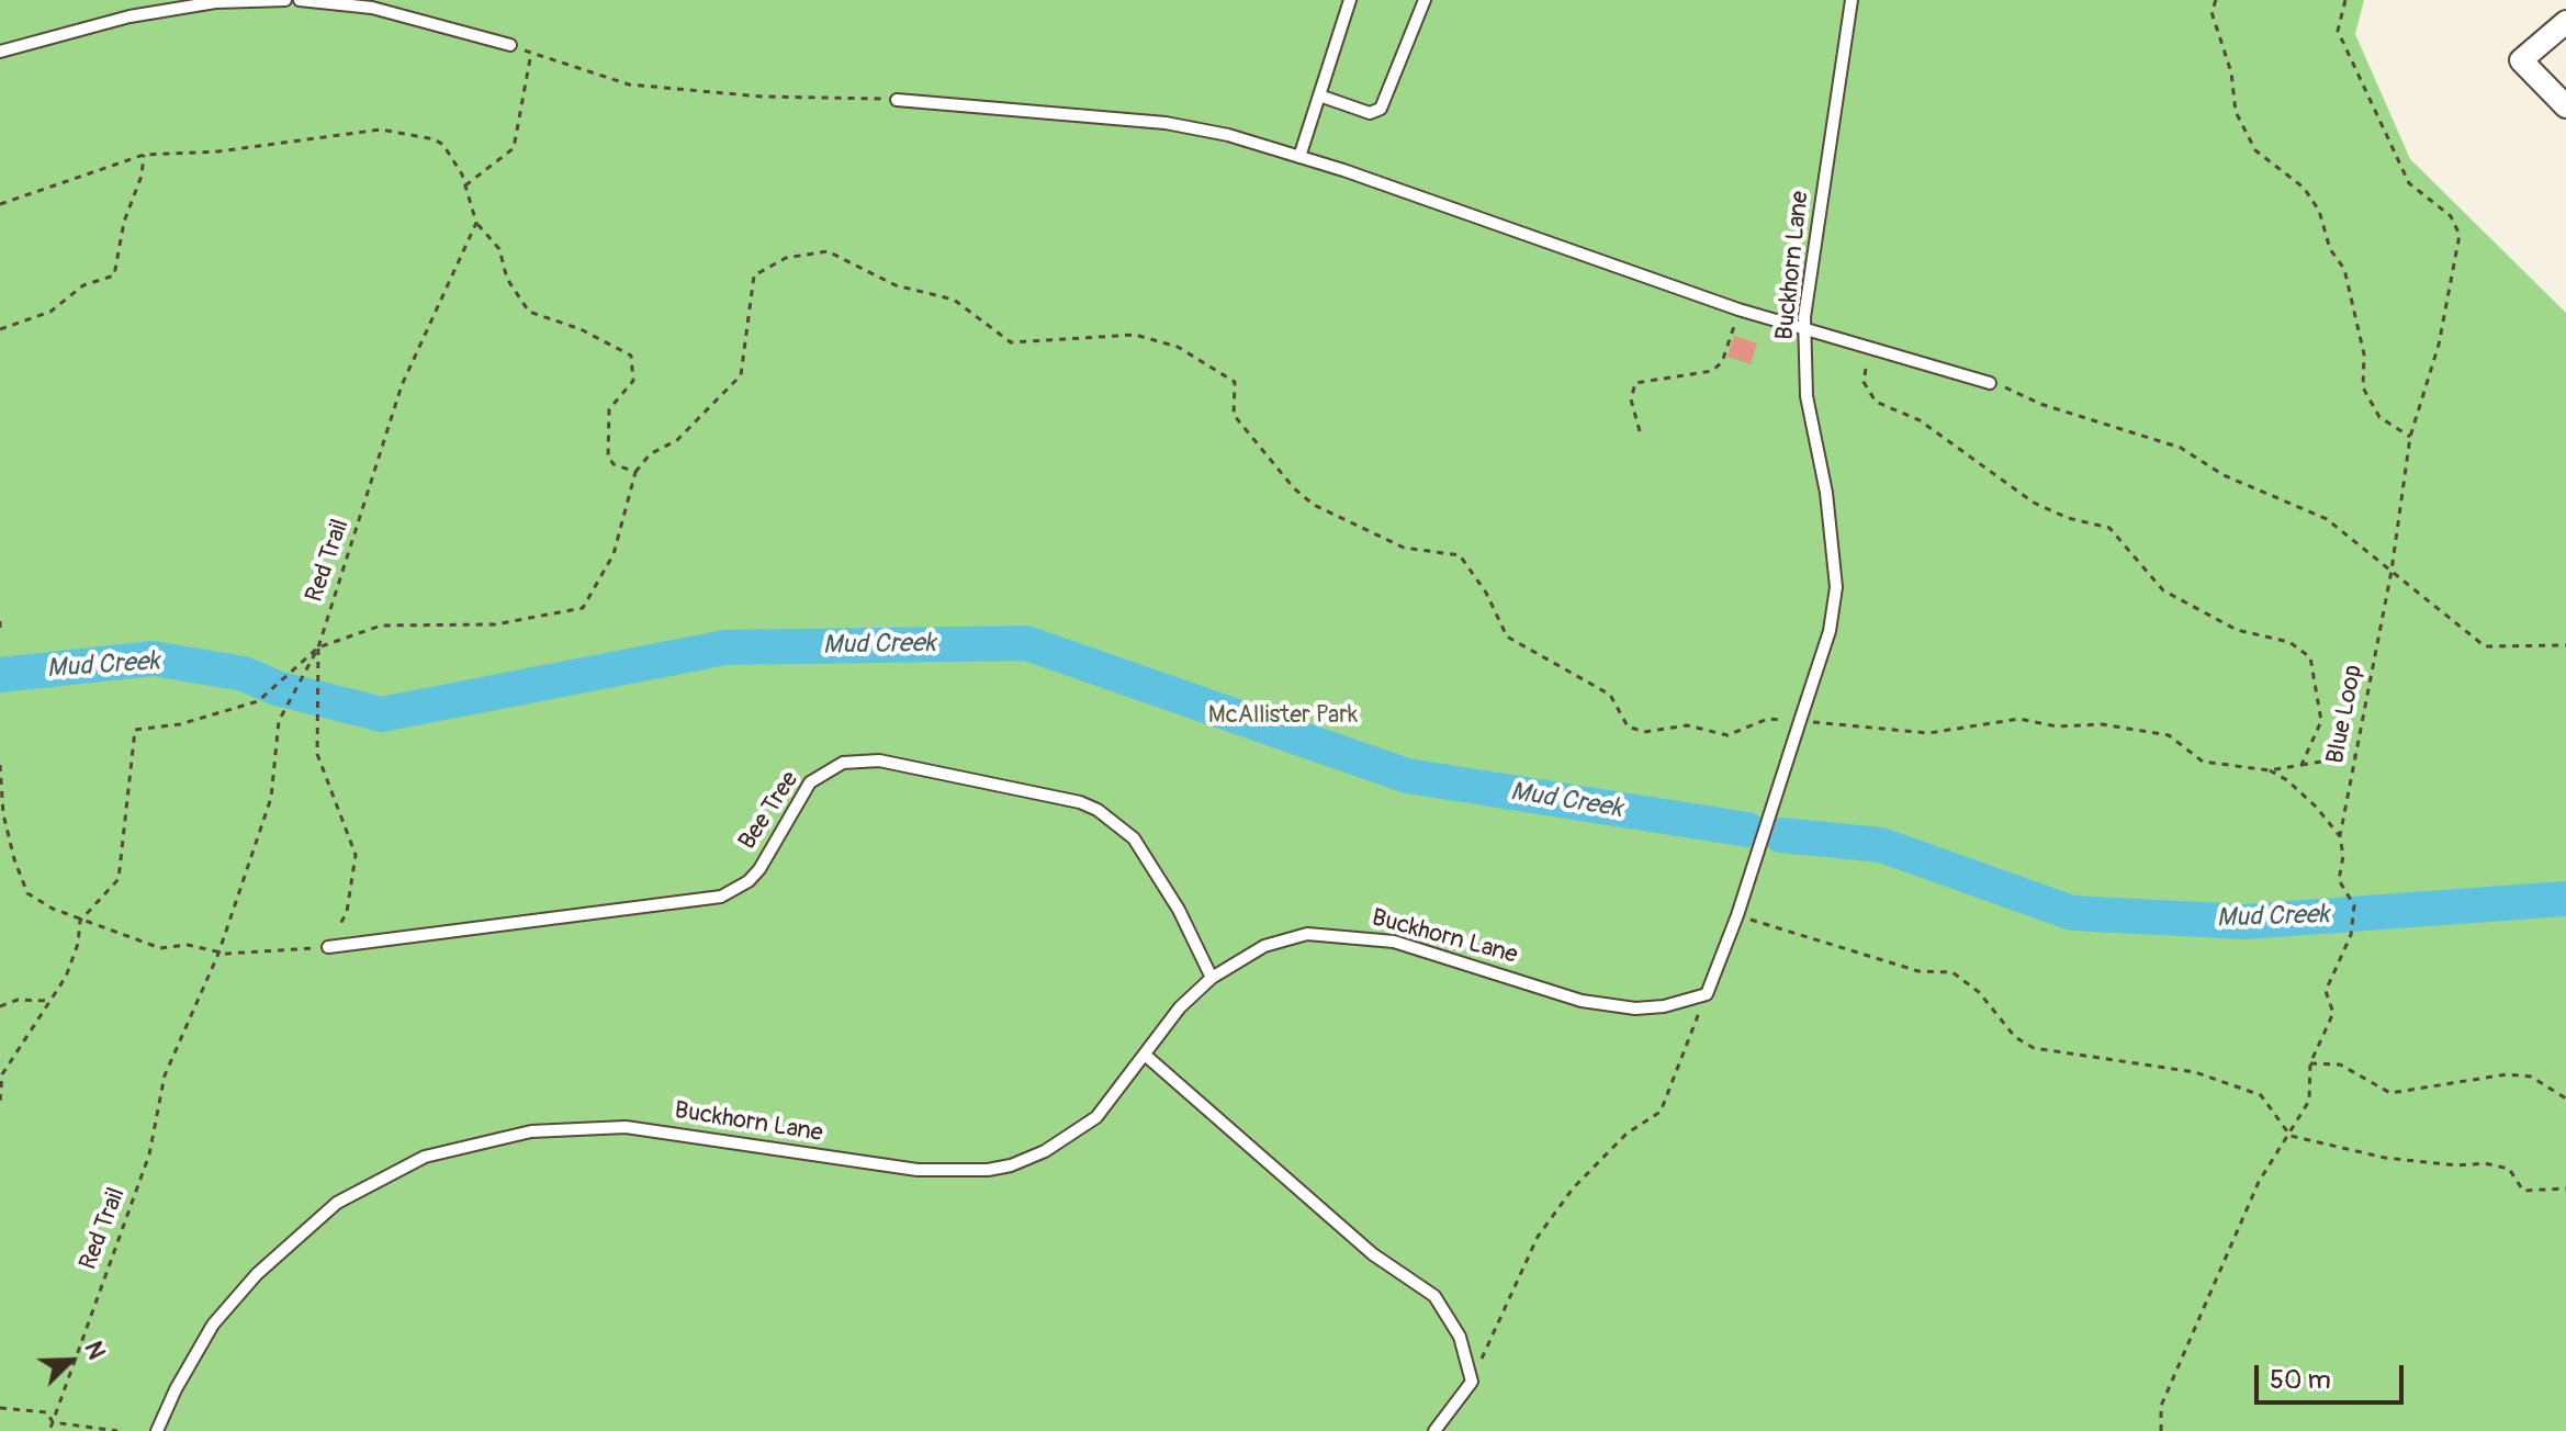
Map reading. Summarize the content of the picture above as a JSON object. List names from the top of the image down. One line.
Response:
{"streets":{"lane":["Buckhorn Lane","Bee Tree"],"path":["Red Trail","Blue Loop"]},"crossings":[["Buckhorn Lane","Bee Tree"]],"water":["Mud Creek"],"parks":["McAllister Park"],"scale_bar":"50 m","north":"top right"}
